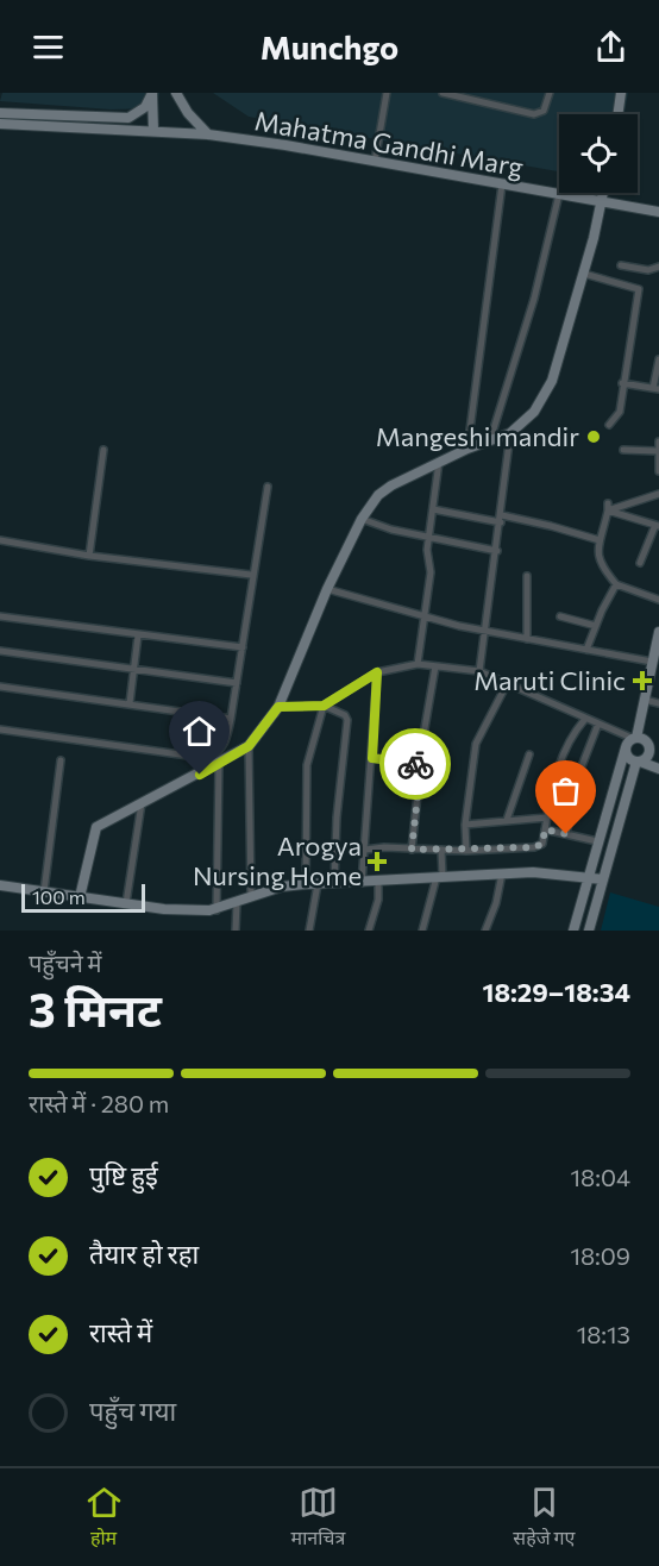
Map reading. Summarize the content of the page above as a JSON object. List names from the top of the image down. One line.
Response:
{"streets":{"street":["Mahatma Gandhi Marg"]},"places":{"other":["Mangeshi mandir"],"health":["Maruti Clinic","Arogya Nursing Home"]},"scale_bar":"100 m","page":{"header":"Munchgo","scale":"100 m","heading":["3 मिनट","पहुँचने में","18:29–18:34"],"bar":"रास्ते में · 280 m","list":[["पुष्टि हुई","18:04"],["तैयार हो रहा","18:09"],["रास्ते में","18:13"],"पहुँच गया"],"tabs":["होम","मानचित्र","सहेजे गए"]}}
